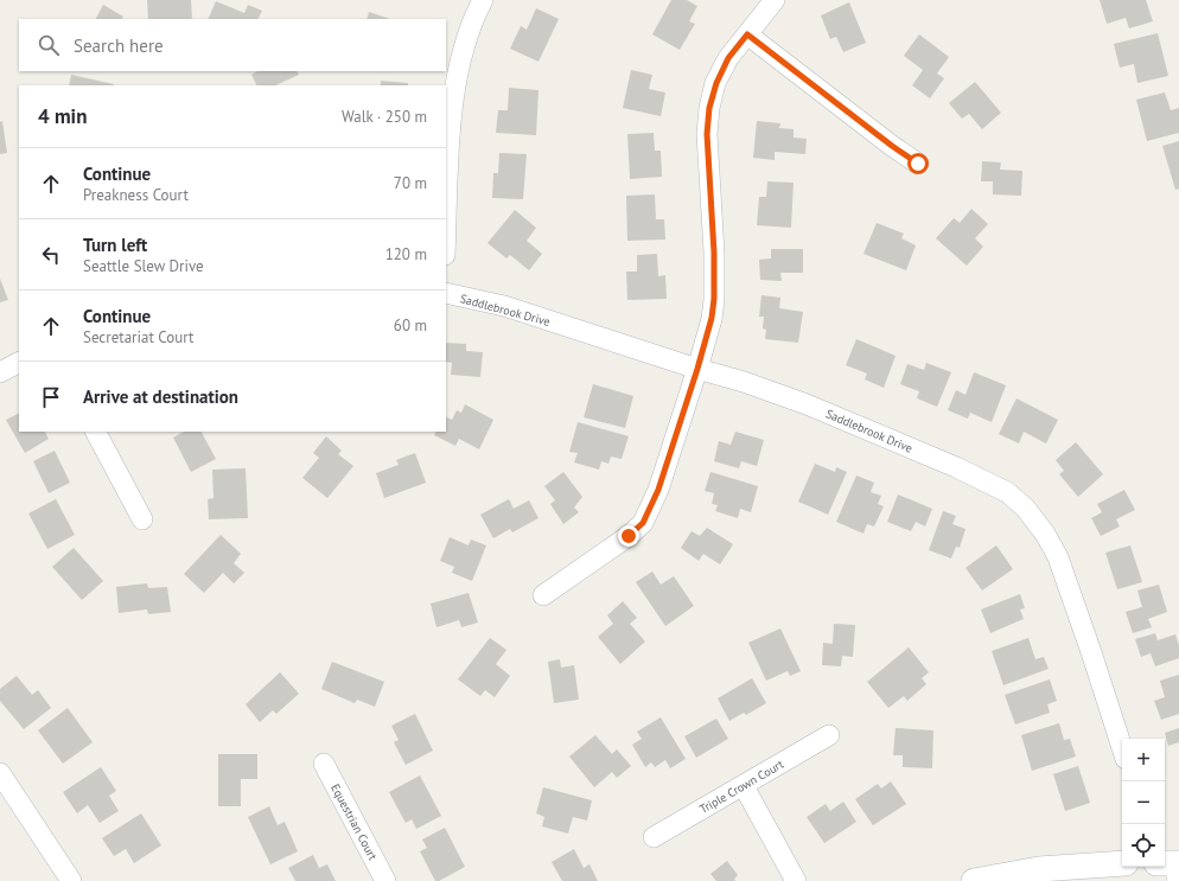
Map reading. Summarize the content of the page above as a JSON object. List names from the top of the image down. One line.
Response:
{"streets":{"street":["Saddlebrook Drive","Triple Crown Court","Equestrian Court"]},"page":{"search":"Search here","heading":["4 min","Walk · 250 m"],"list":[["Continue","Preakness Court","70 m"],["Turn left","Seattle Slew Drive","120 m"],["Continue","Secretariat Court","60 m"],"Arrive at destination"],"map_buttons":["+","−"]}}
